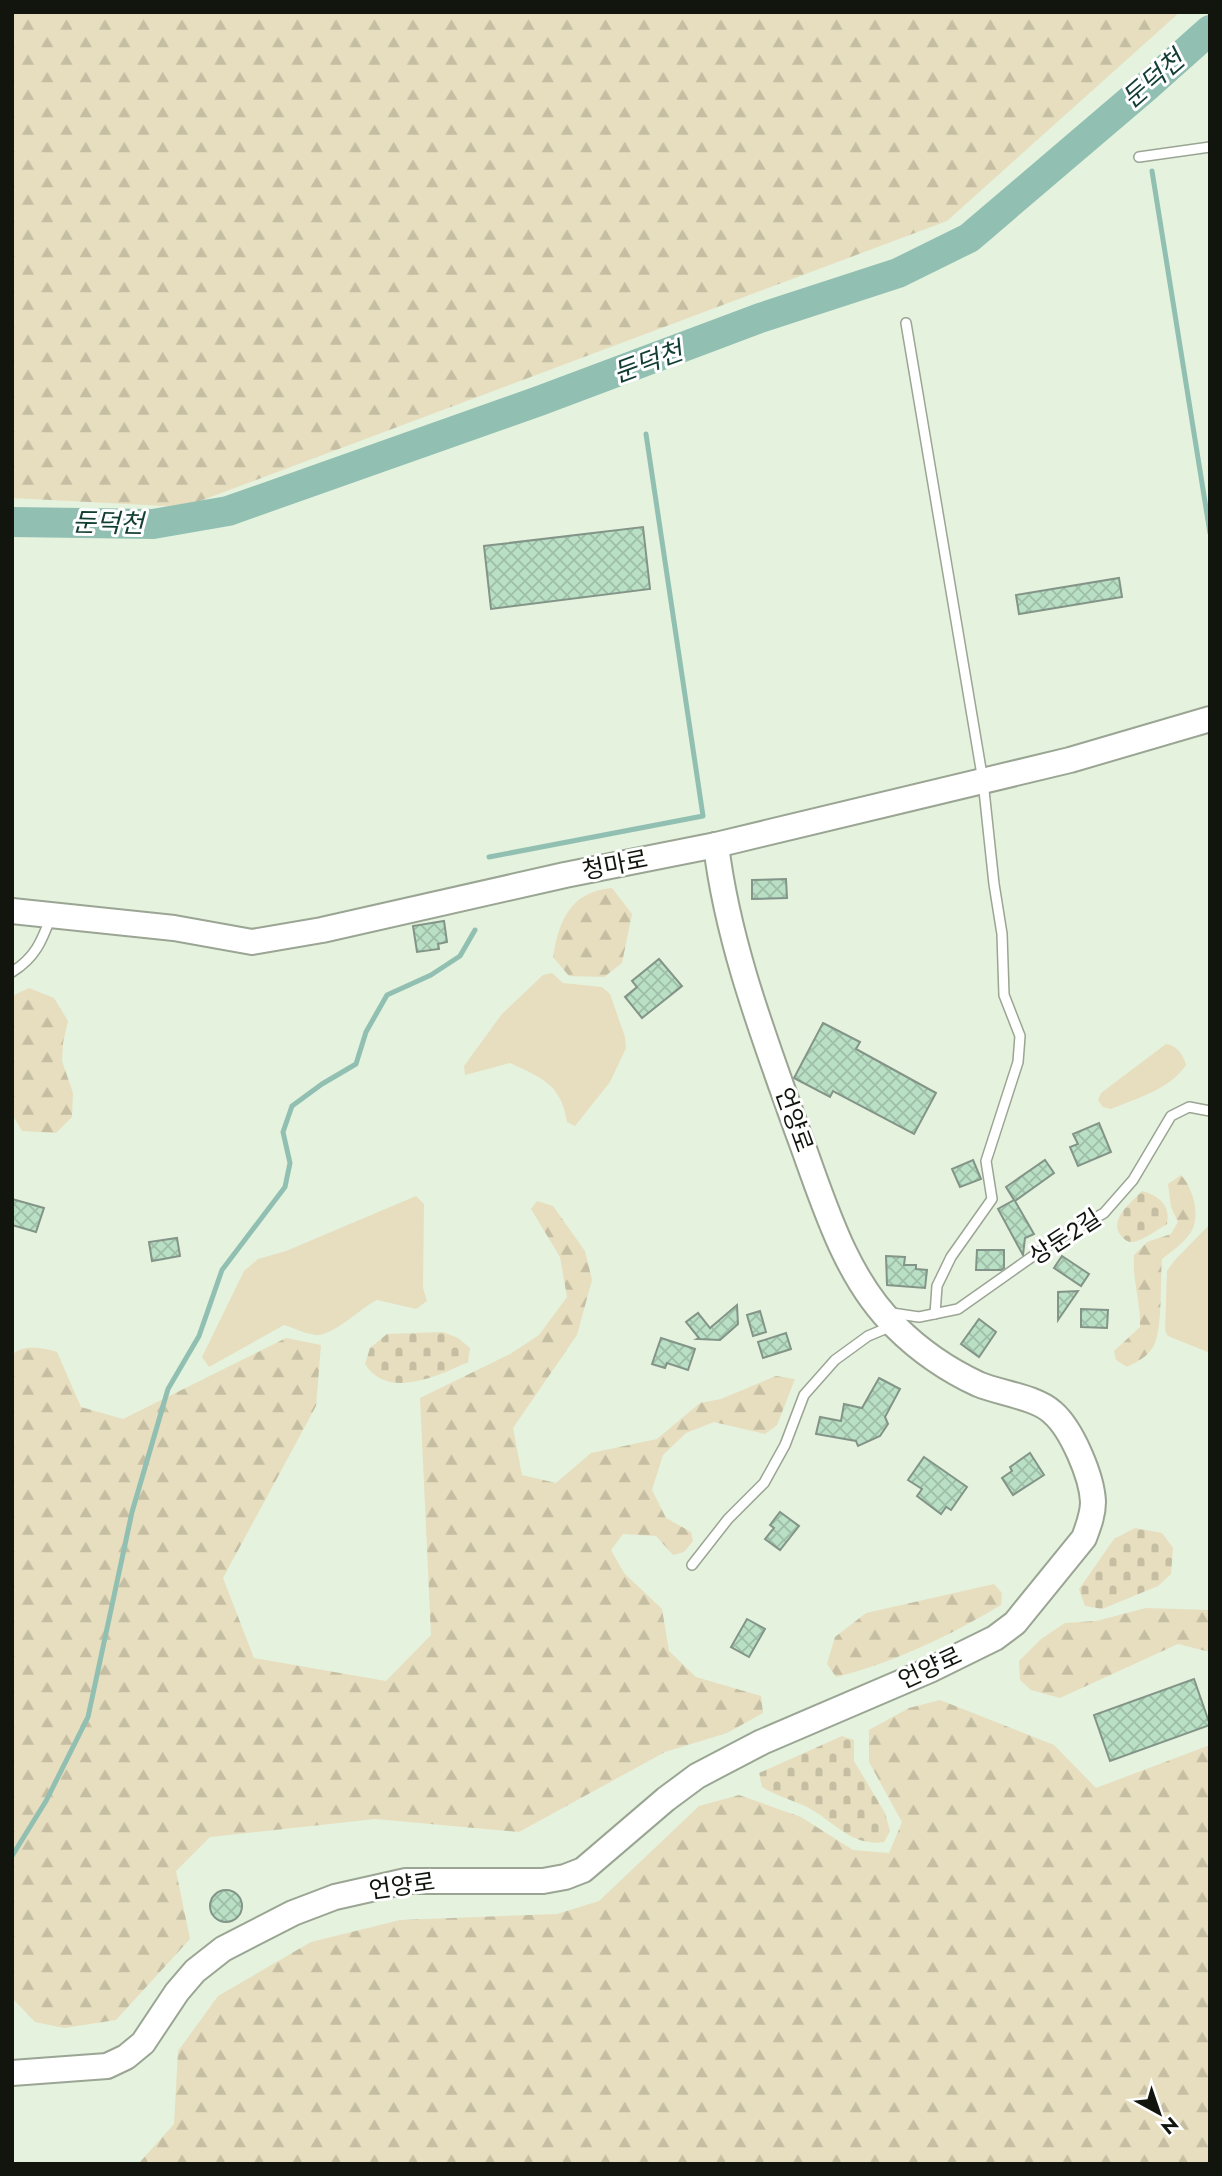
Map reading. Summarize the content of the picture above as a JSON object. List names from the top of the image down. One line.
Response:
{"streets":{"street":["청마로","언양로"],"lane":["상둔2길"]},"crossings":[["청마로","언양로"],["언양로","상둔2길"]],"water":["둔덕천"],"north":"bottom right"}
